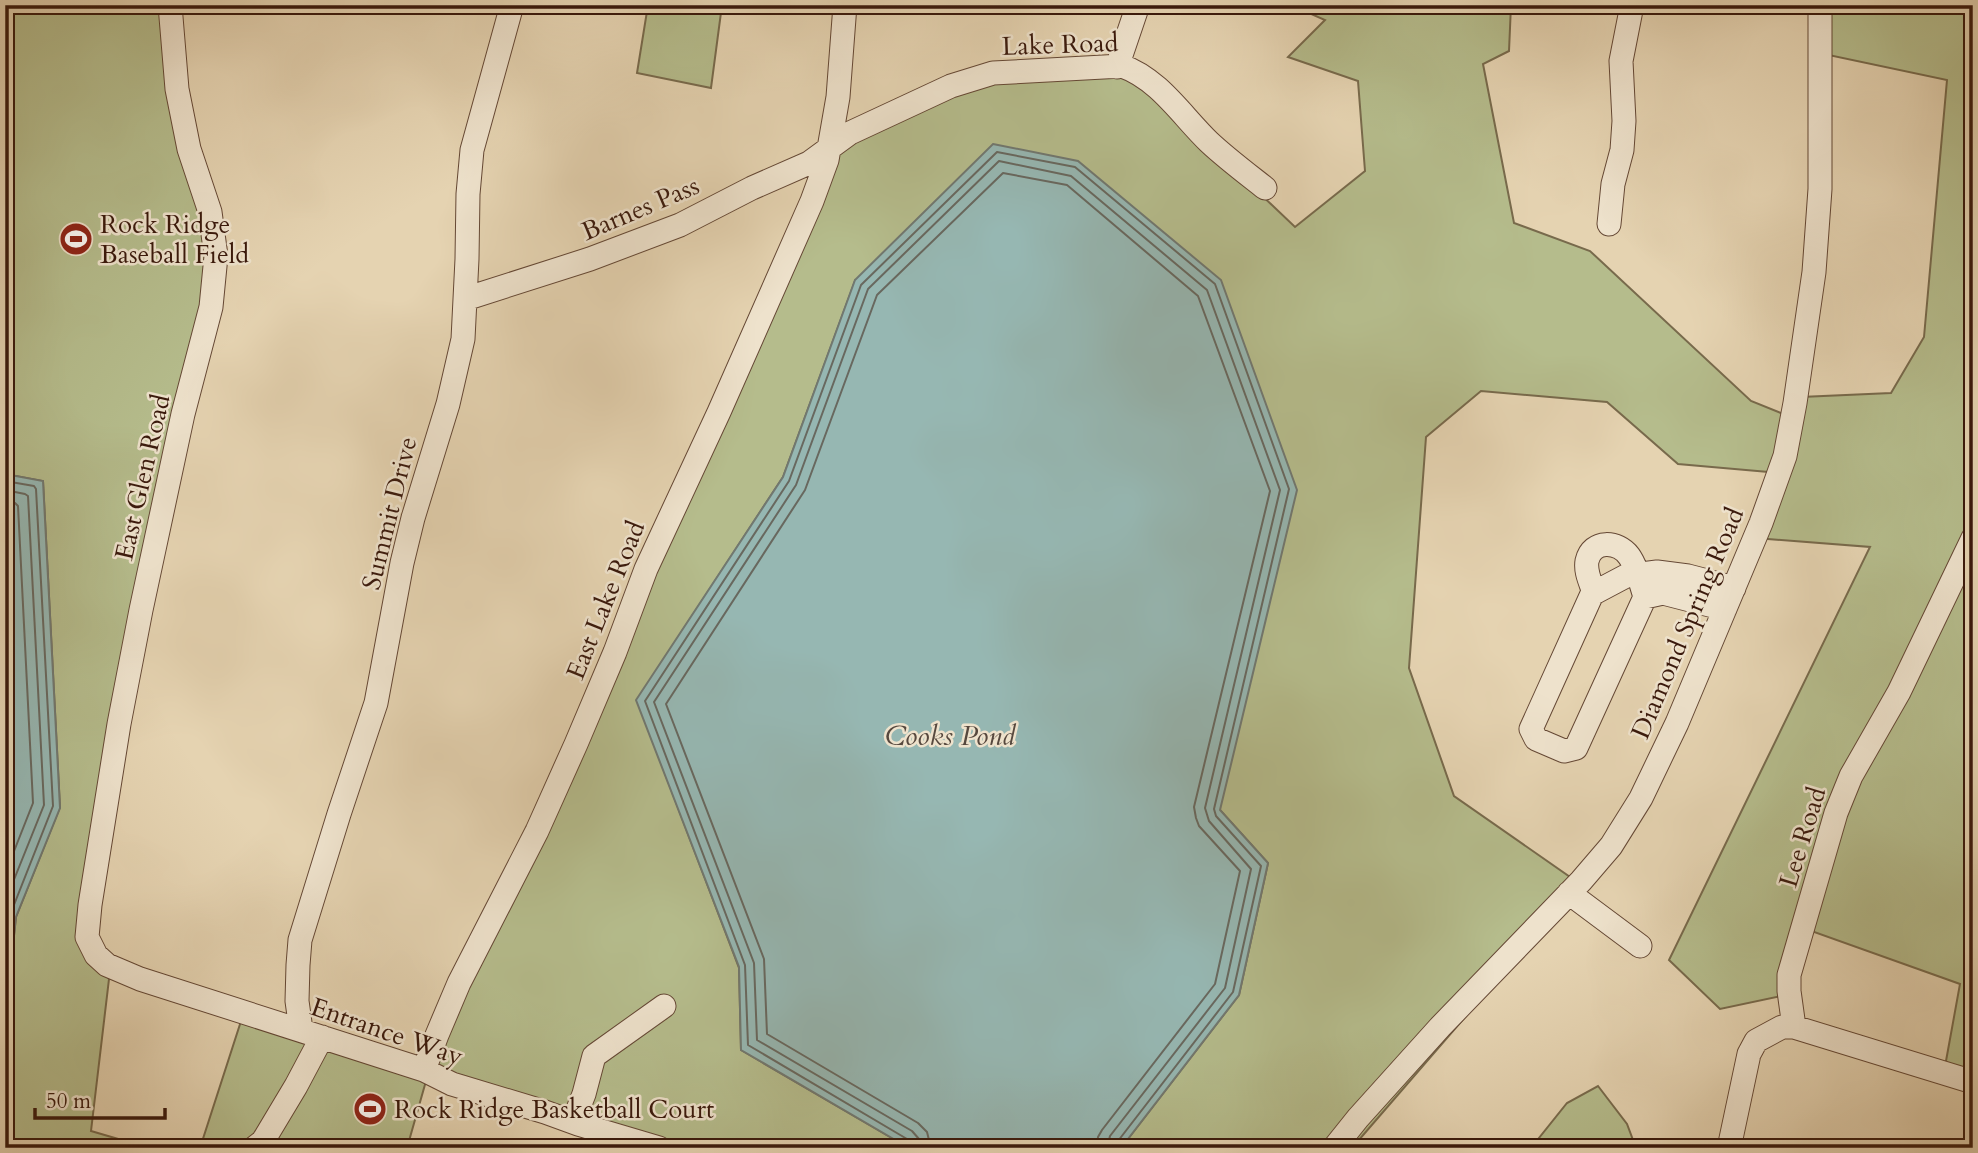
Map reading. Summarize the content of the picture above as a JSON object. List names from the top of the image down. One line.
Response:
{"streets":{"street":["Lake Road","Barnes Pass","East Glen Road","Summit Drive","East Lake Road","Diamond Spring Road","Lee Road","Entrance Way"]},"crossings":[["Lake Road","Barnes Pass"],["Lake Road","East Lake Road"],["Barnes Pass","Summit Drive"],["Barnes Pass","East Lake Road"],["East Glen Road","Entrance Way"],["Summit Drive","Entrance Way"],["East Lake Road","Entrance Way"]],"water":["Cooks Pond"],"places":{"sports":["Rock Ridge Baseball Field","Rock Ridge Basketball Court"]},"scale_bar":"50 m"}
